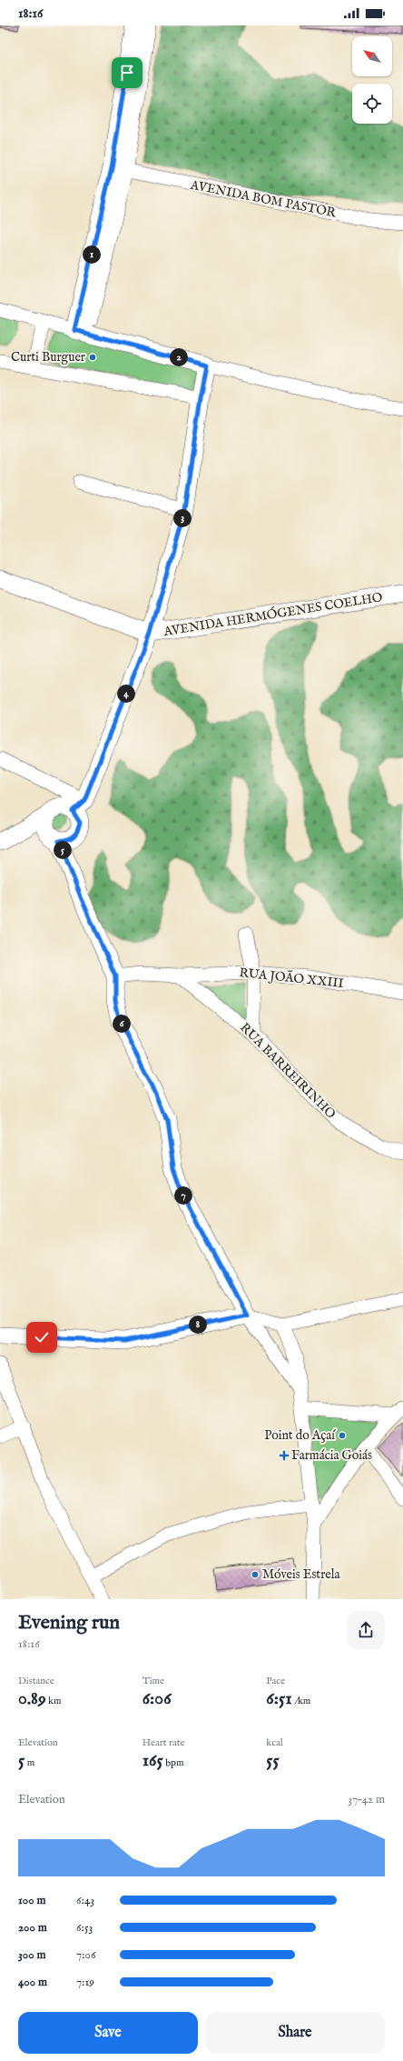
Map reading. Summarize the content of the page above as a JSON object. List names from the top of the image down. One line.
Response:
{"streets":{"street":["AVENIDA BOM PASTOR","AVENIDA HERMÓGENES COELHO","RUA JOÃO XXIII","RUA BARREIRINHO"]},"crossings":[["RUA JOÃO XXIII","RUA BARREIRINHO"]],"places":{"other":["Curti Burguer","Point do Açaí","Móveis Estrela"],"health":["Farmácia Goiás"]},"north":"top left","page":{"status":"18:16","pins":["1","2","3","4","5","6","7","8"],"heading":["Evening run","18:16"],"stats":[["Distance","0.89 km"],["Time","6:06"],["Pace","6:51 /km"],["Elevation","5 m"],["Heart rate","165 bpm"],["kcal","55"]],"chart":["Elevation","37–42 m"],"list":[{"name":"100 m","note":"6:43"},{"name":"200 m","note":"6:53"},{"name":"300 m","note":"7:06"},{"name":"400 m","note":"7:19"}],"buttons":["Save","Share"]}}
